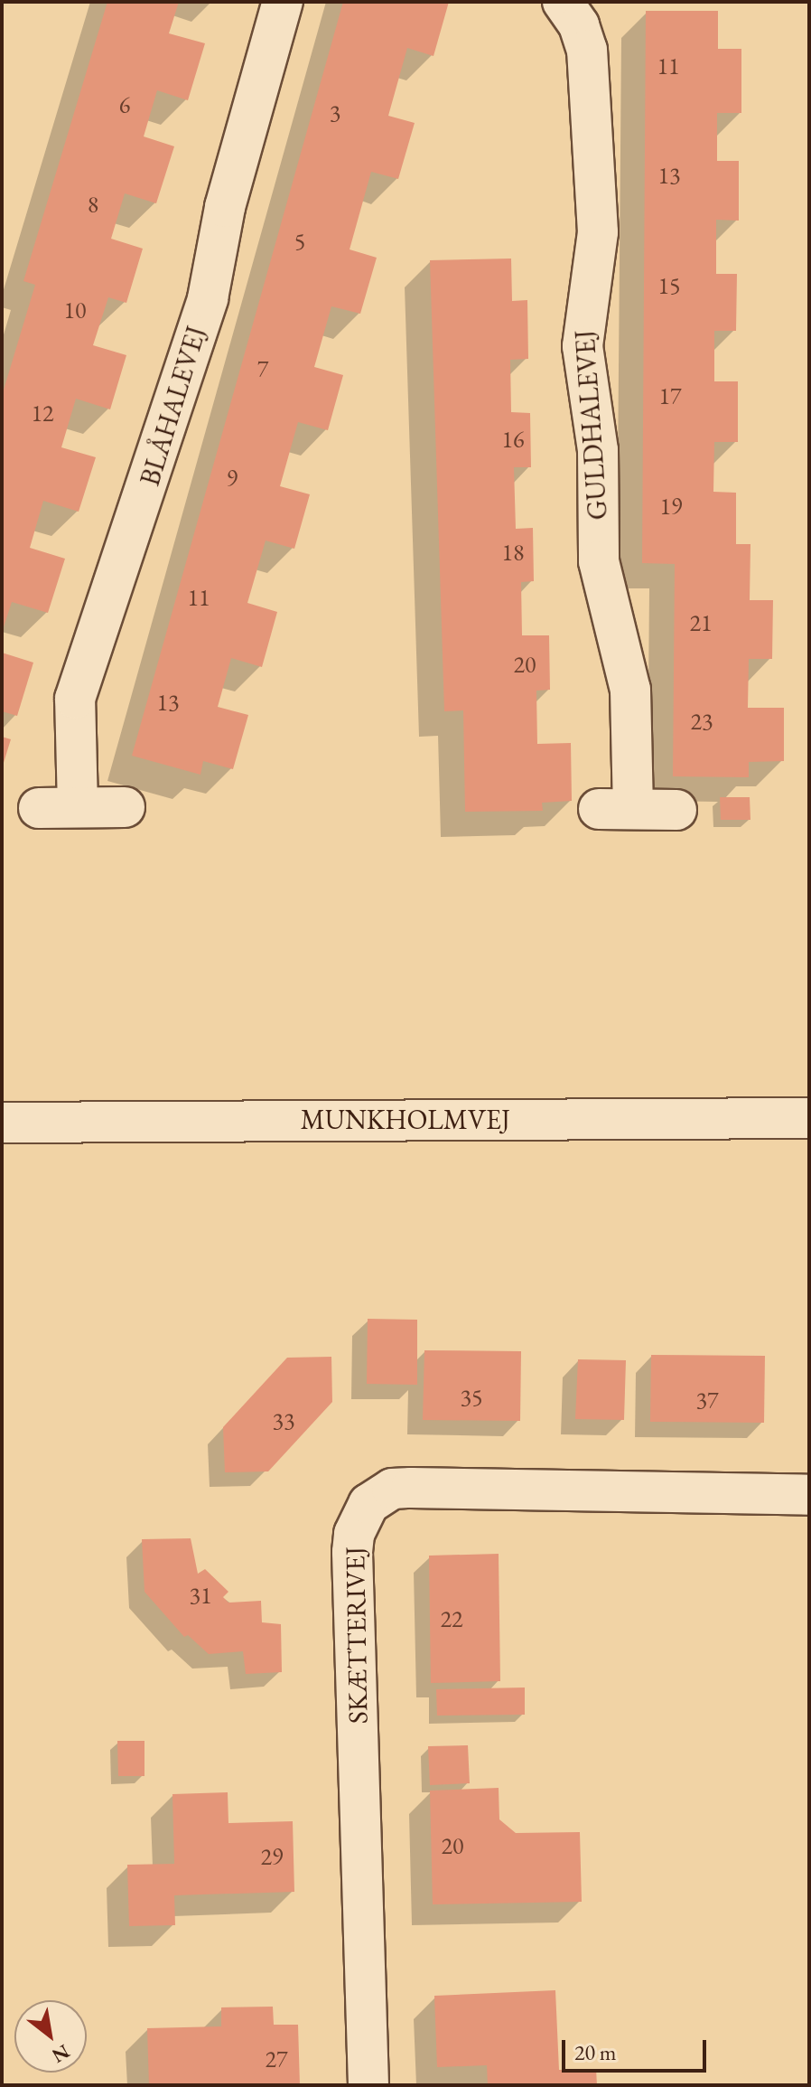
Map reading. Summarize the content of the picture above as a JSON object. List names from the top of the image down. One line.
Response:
{"streets":{"street":["BLÅHALEVEJ","GULDHALEVEJ","MUNKHOLMVEJ","SKÆTTERIVEJ"]},"house_numbers":["11","6","3","13","8","5","15","10","7","17","12","16","9","19","18","11","21","20","13","23","35","37","33","31","22","20","29","27"],"scale_bar":"20 m","north":"bottom right"}
